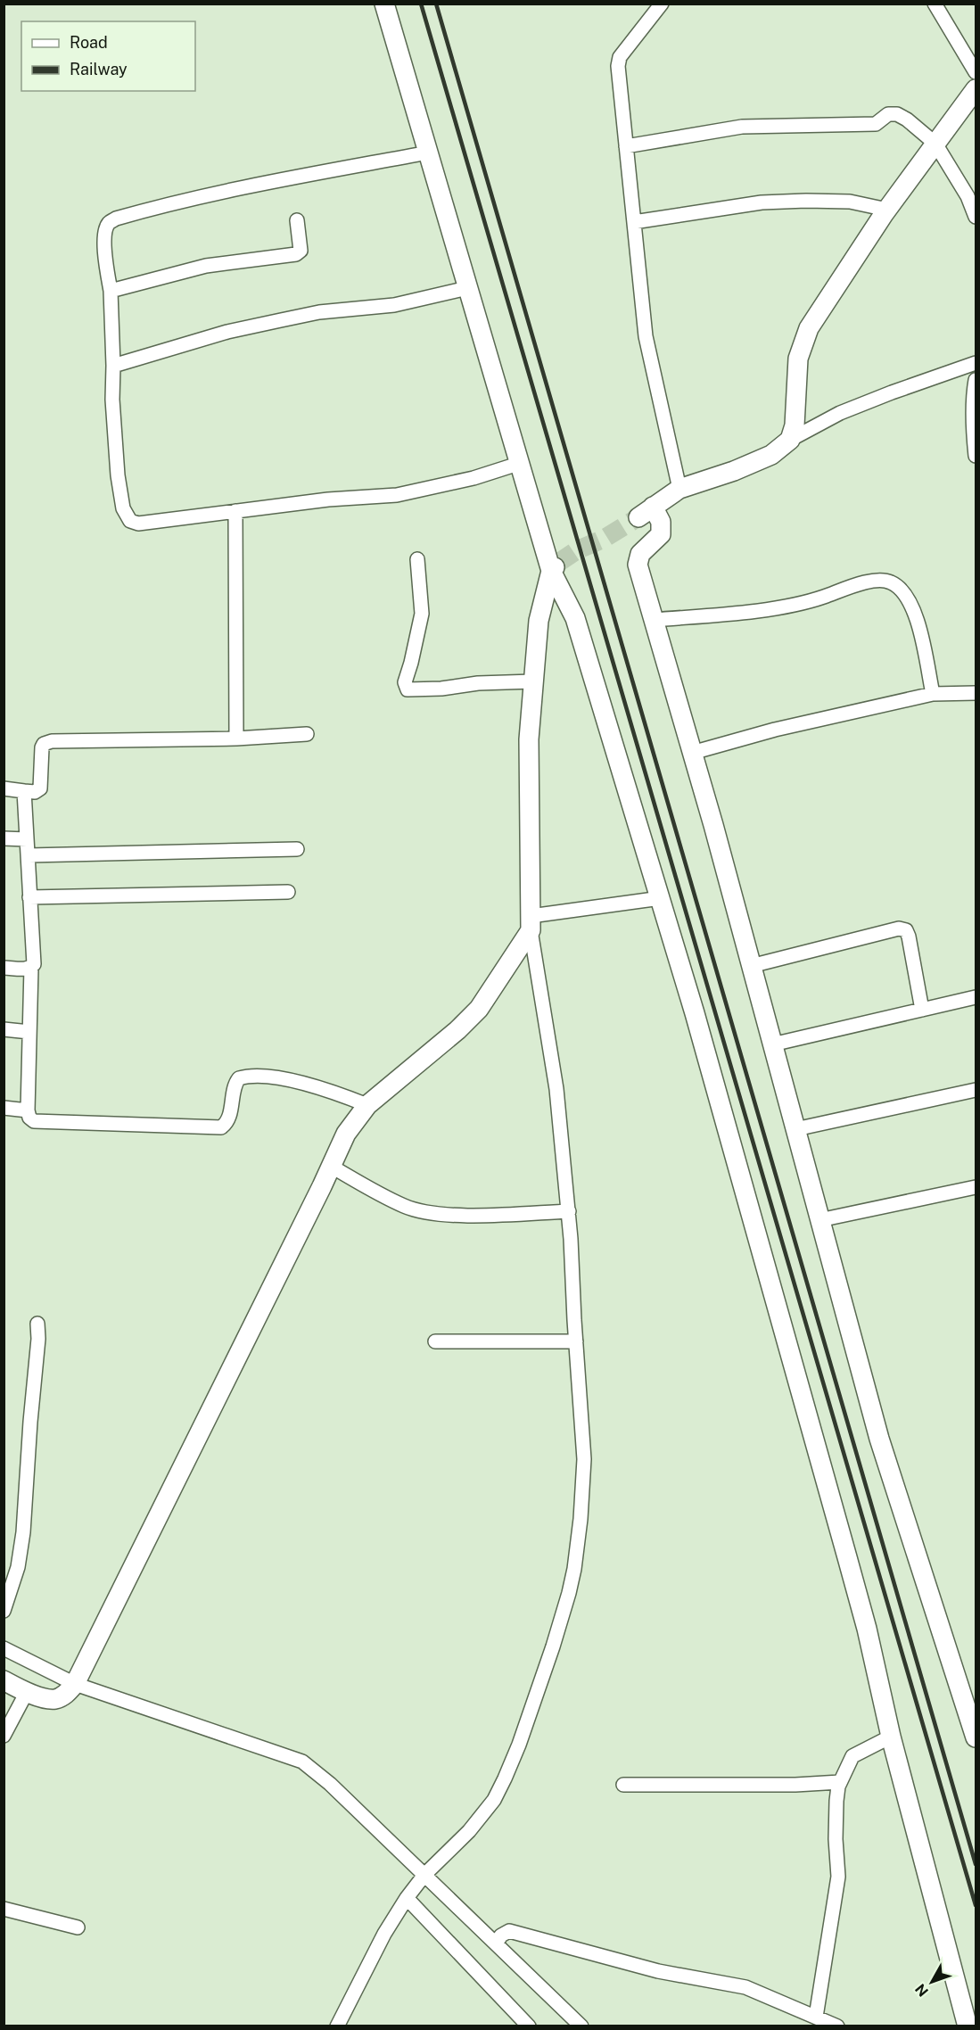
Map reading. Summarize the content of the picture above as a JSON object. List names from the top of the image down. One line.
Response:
{"legend":["Road","Railway"],"north":"bottom left"}
